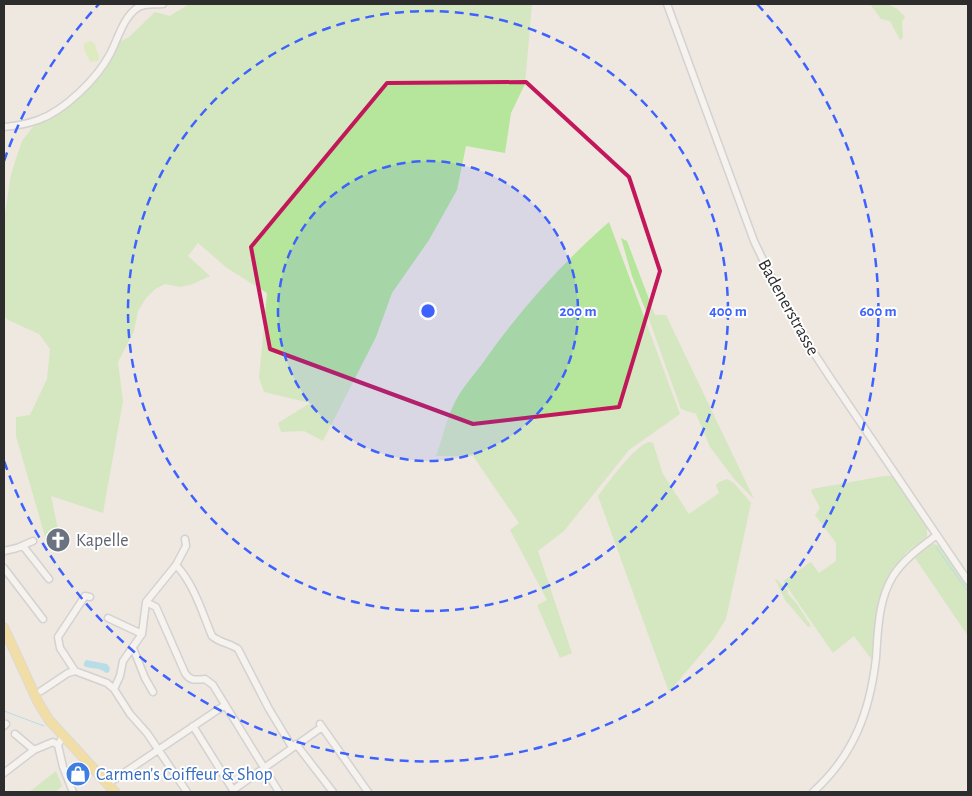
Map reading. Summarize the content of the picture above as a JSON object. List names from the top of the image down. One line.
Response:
{"streets":{"street":["Badenerstrasse"]},"places":{"church":["Kapelle"],"shop":["Carmen's Coiffeur & Shop"]},"rings":["200 m","400 m","600 m"]}
